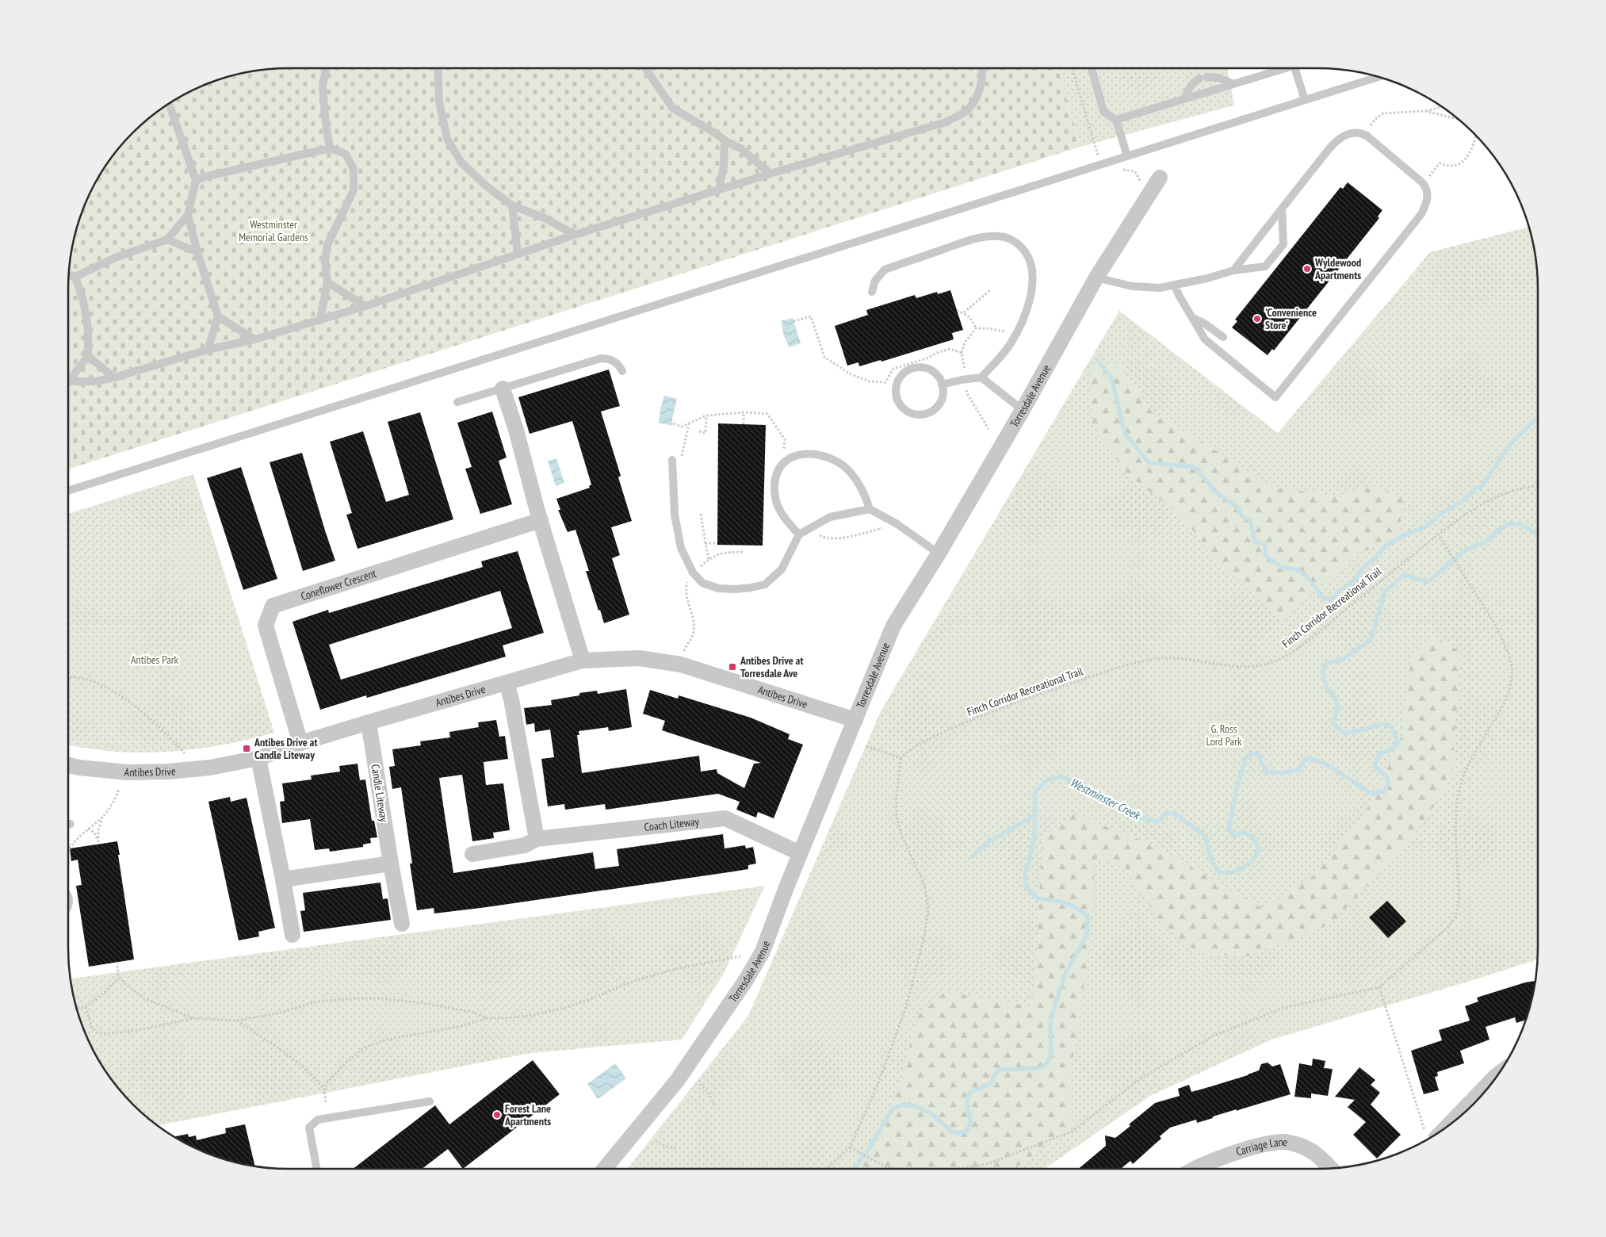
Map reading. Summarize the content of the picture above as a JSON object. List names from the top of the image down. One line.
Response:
{"streets":{"street":["Torresdale Avenue","Coneflower Crescent","Antibes Drive","Candle Liteway","Coach Liteway","Carriage Lane"],"path":["Finch Corridor Recreational Trail"]},"crossings":[["Torresdale Avenue","Antibes Drive"],["Torresdale Avenue","Coach Liteway"],["Coneflower Crescent","Antibes Drive"],["Antibes Drive","Candle Liteway"]],"water":["Westminster Creek"],"parks":["Westminster Memorial Gardens","Antibes Park","G. Ross Lord Park"],"places":{"other":["Wyldewood Apartments","'Convenience Store'","Forest Lane Apartments"],"transit":["Antibes Drive at Torresdale Ave","Antibes Drive at Candle Liteway"]}}
